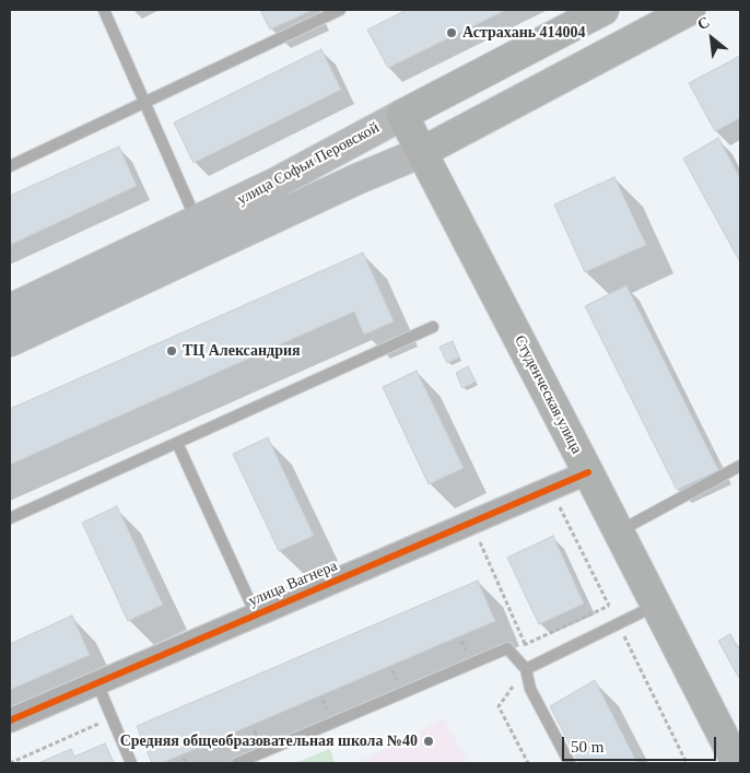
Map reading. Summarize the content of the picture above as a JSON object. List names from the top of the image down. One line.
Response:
{"streets":{"main road":["улица Софьи Перовской","Студенческая улица"],"street":["улица Вагнера"]},"crossings":[["улица Софьи Перовской","Студенческая улица"],["Студенческая улица","улица Вагнера"]],"places":["Астрахань 414004","ТЦ Александрия","Средняя общеобразовательная школа №40"],"scale_bar":"50 m","north":"top left"}
